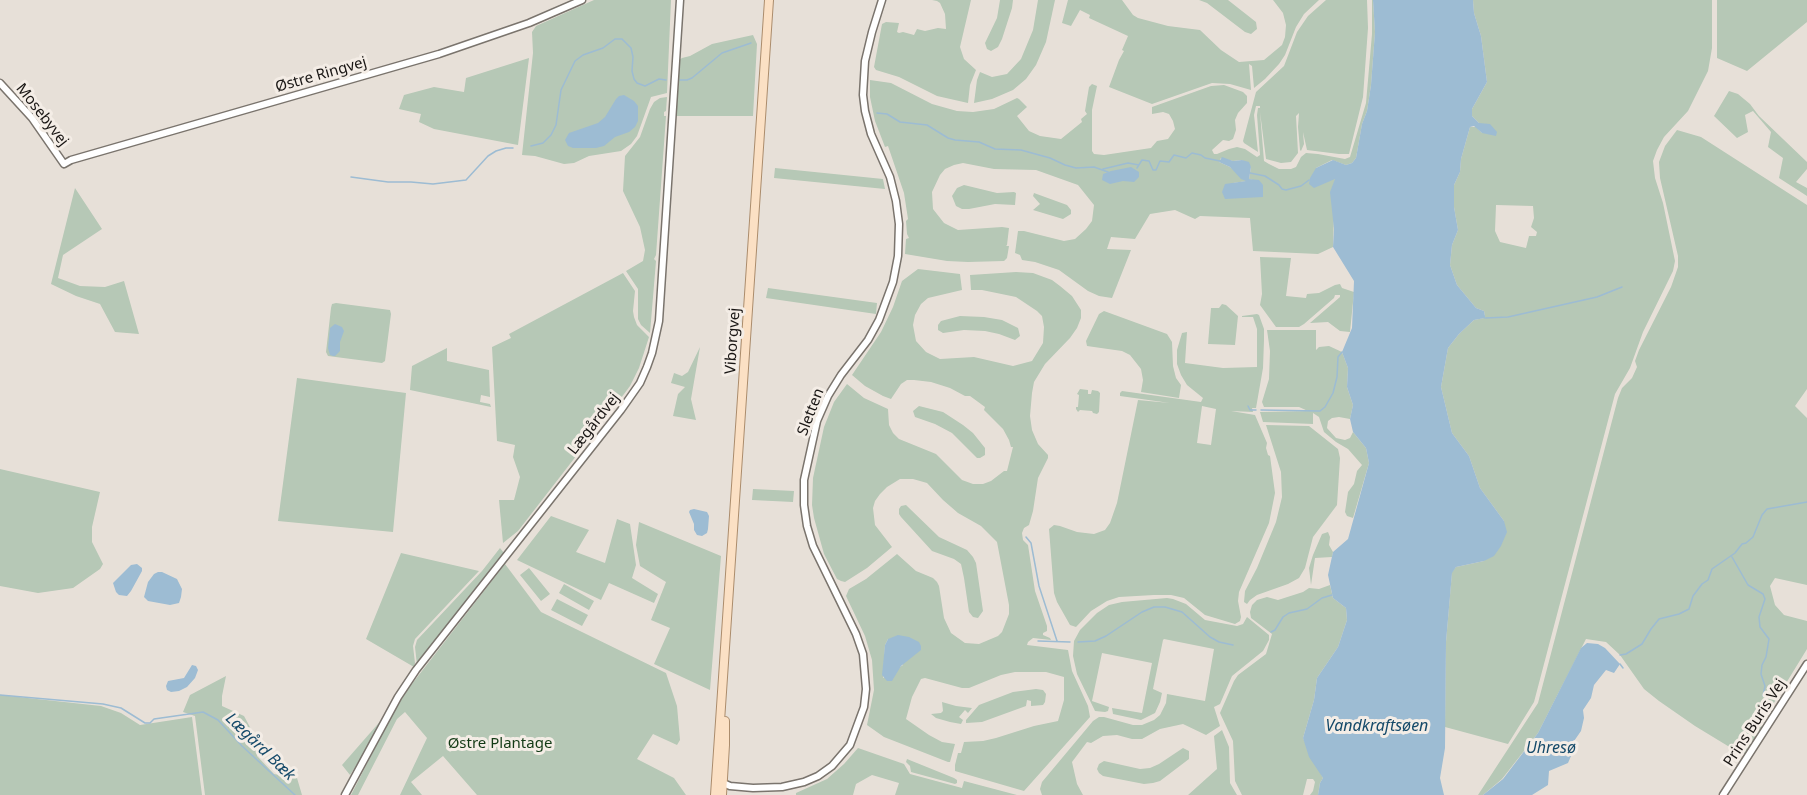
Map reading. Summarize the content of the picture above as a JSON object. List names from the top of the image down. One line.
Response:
{"streets":{"main road":["Viborgvej"],"street":["Østre Ringvej","Mosebyvej","Sletten","Lægårdvej","Prins Buris Vej"]},"crossings":[["Østre Ringvej","Mosebyvej"],["Viborgvej","Sletten"]],"water":["Vandkraftsøen","Lægård Bæk","Uhresø"],"parks":["Østre Plantage"]}
